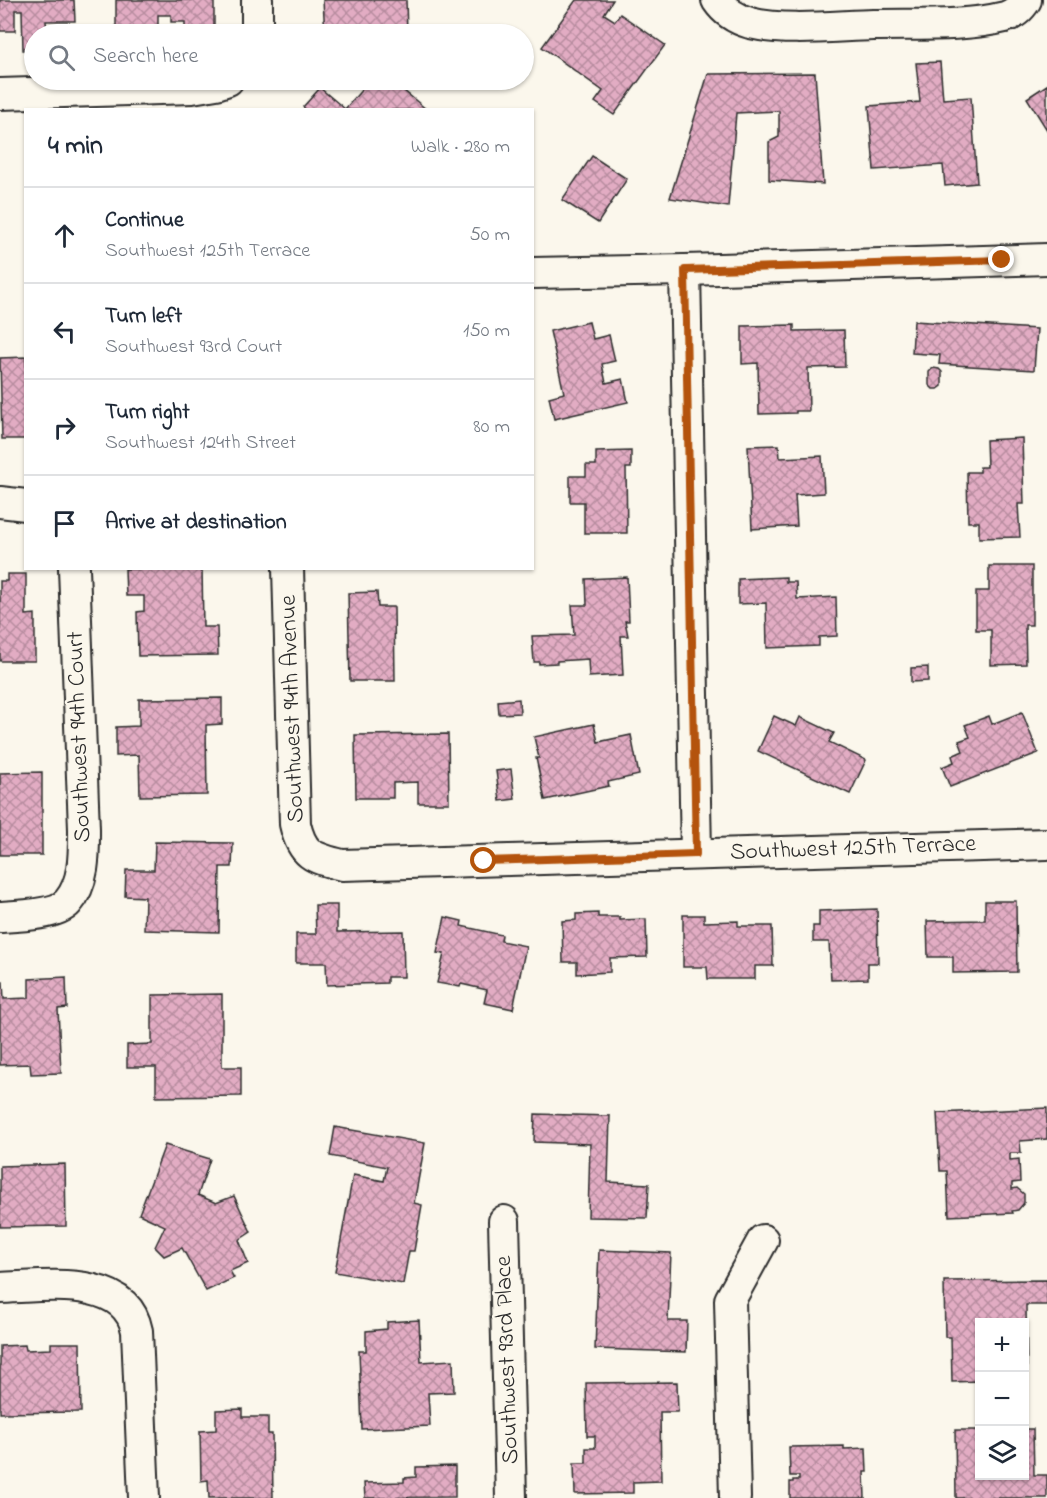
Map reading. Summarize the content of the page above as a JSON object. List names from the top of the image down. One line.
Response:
{"streets":{"street":["Southwest 94th Avenue","Southwest 94th Court","Southwest 125th Terrace","Southwest 93rd Place"]},"crossings":[["Southwest 94th Avenue","Southwest 125th Terrace"]],"page":{"search":"Search here","heading":["4 min","Walk · 280 m"],"list":[["Continue","Southwest 125th Terrace","50 m"],["Turn left","Southwest 93rd Court","150 m"],["Turn right","Southwest 124th Street","80 m"],"Arrive at destination"],"map_buttons":["+","−"]}}
